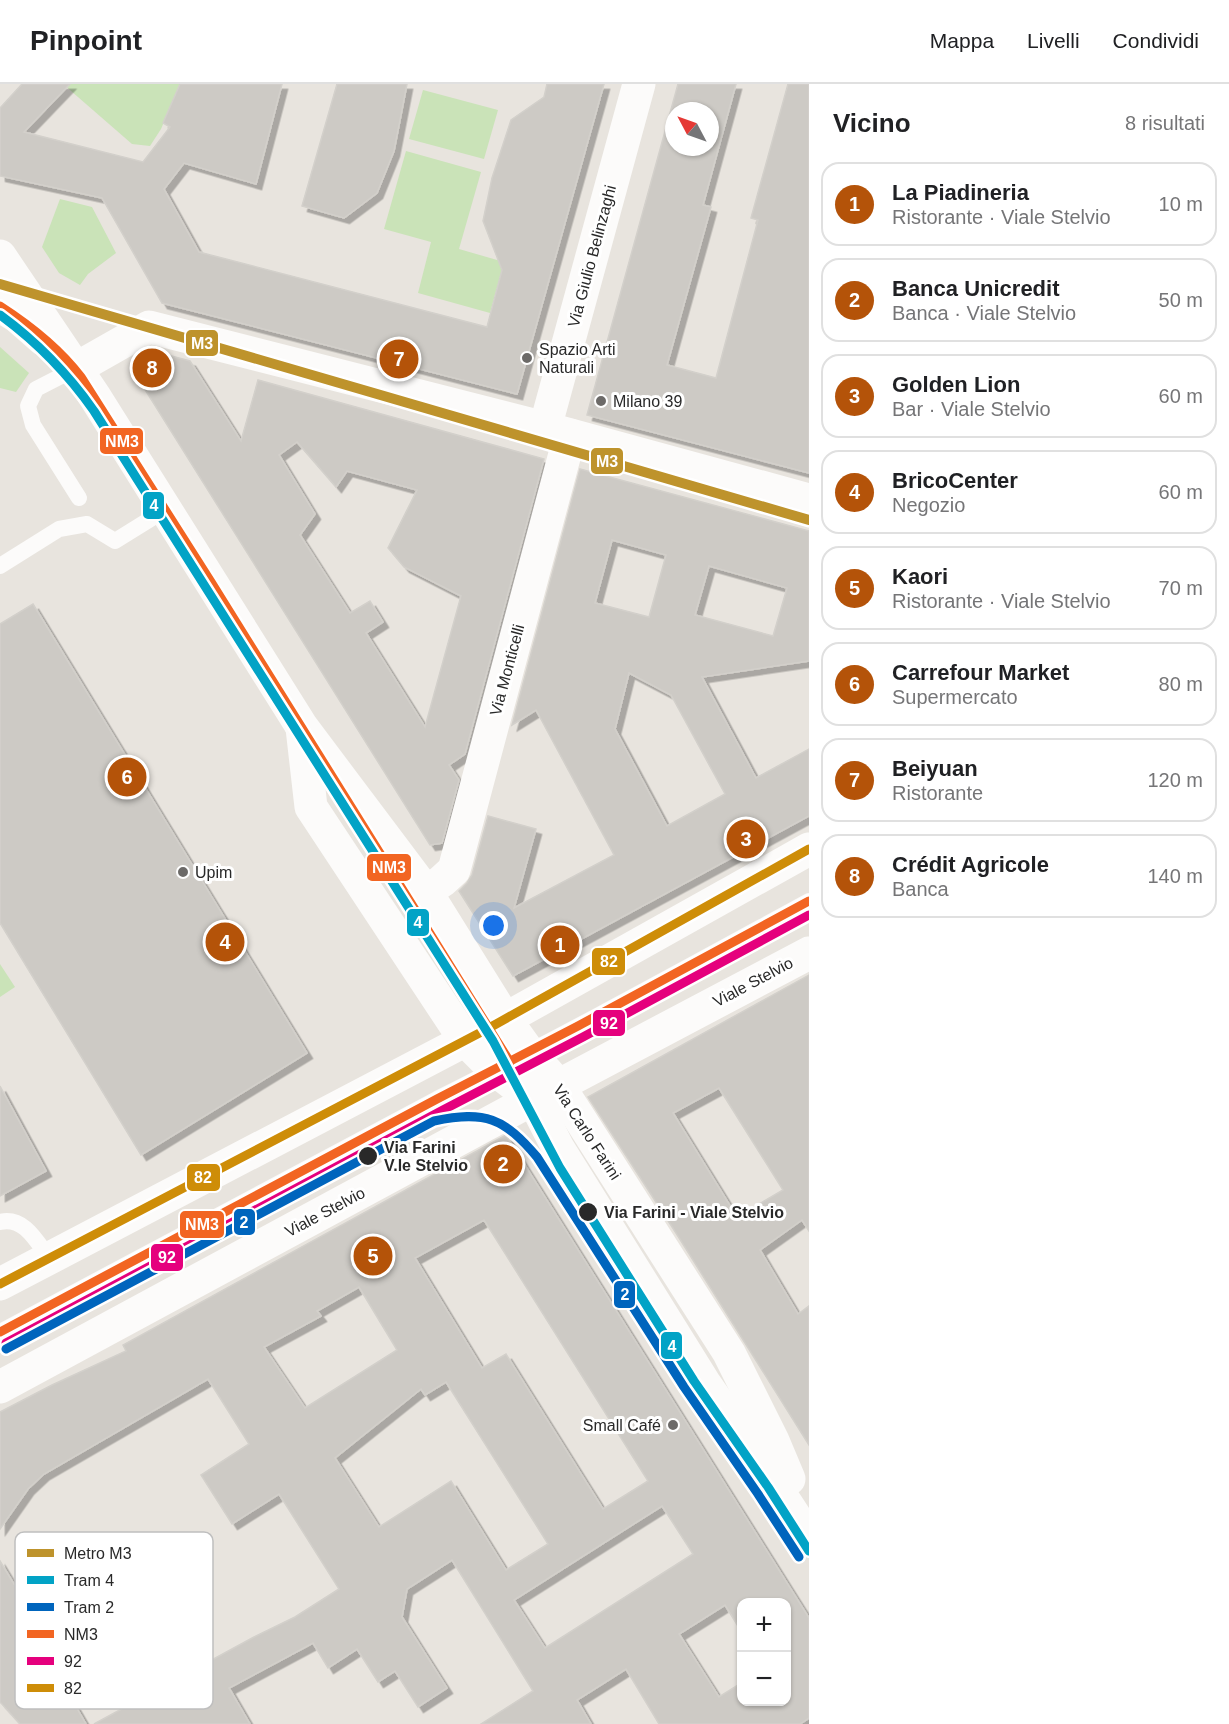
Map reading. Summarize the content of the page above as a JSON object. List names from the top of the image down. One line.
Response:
{"streets":{"street":["Via Giulio Belinzaghi","Via Monticelli","Viale Stelvio","Via Carlo Farini"]},"crossings":[["Via Giulio Belinzaghi","Via Monticelli"],["Via Monticelli","Via Carlo Farini"],["Viale Stelvio","Via Carlo Farini"]],"places":["Spazio Arti Naturali","Milano 39","Upim","Via Farini V.le Stelvio","Via Farini - Viale Stelvio","Small Café"],"lines":["metro line M3","transit line NM3","tram line 4","transit line 82","transit line 92","tram line 2"],"legend":["Metro M3","Tram 4","Tram 2","NM3","92","82"],"north":"top left","page":{"header":"Pinpoint","nav":["Mappa","Livelli","Condividi"],"heading":["Vicino","8 risultati"],"list":[{"mark":"1","name":"La Piadineria","note":"Ristorante · Viale Stelvio","value":"10 m"},{"mark":"2","name":"Banca Unicredit","note":"Banca · Viale Stelvio","value":"50 m"},{"mark":"3","name":"Golden Lion","note":"Bar · Viale Stelvio","value":"60 m"},{"mark":"4","name":"BricoCenter","note":"Negozio","value":"60 m"},{"mark":"5","name":"Kaori","note":"Ristorante · Viale Stelvio","value":"70 m"},{"mark":"6","name":"Carrefour Market","note":"Supermercato","value":"80 m"},{"mark":"7","name":"Beiyuan","note":"Ristorante","value":"120 m"},{"mark":"8","name":"Crédit Agricole","note":"Banca","value":"140 m"}],"pins":["7","8","6","3","4","1","2","5"],"map_buttons":["+","−"]}}
